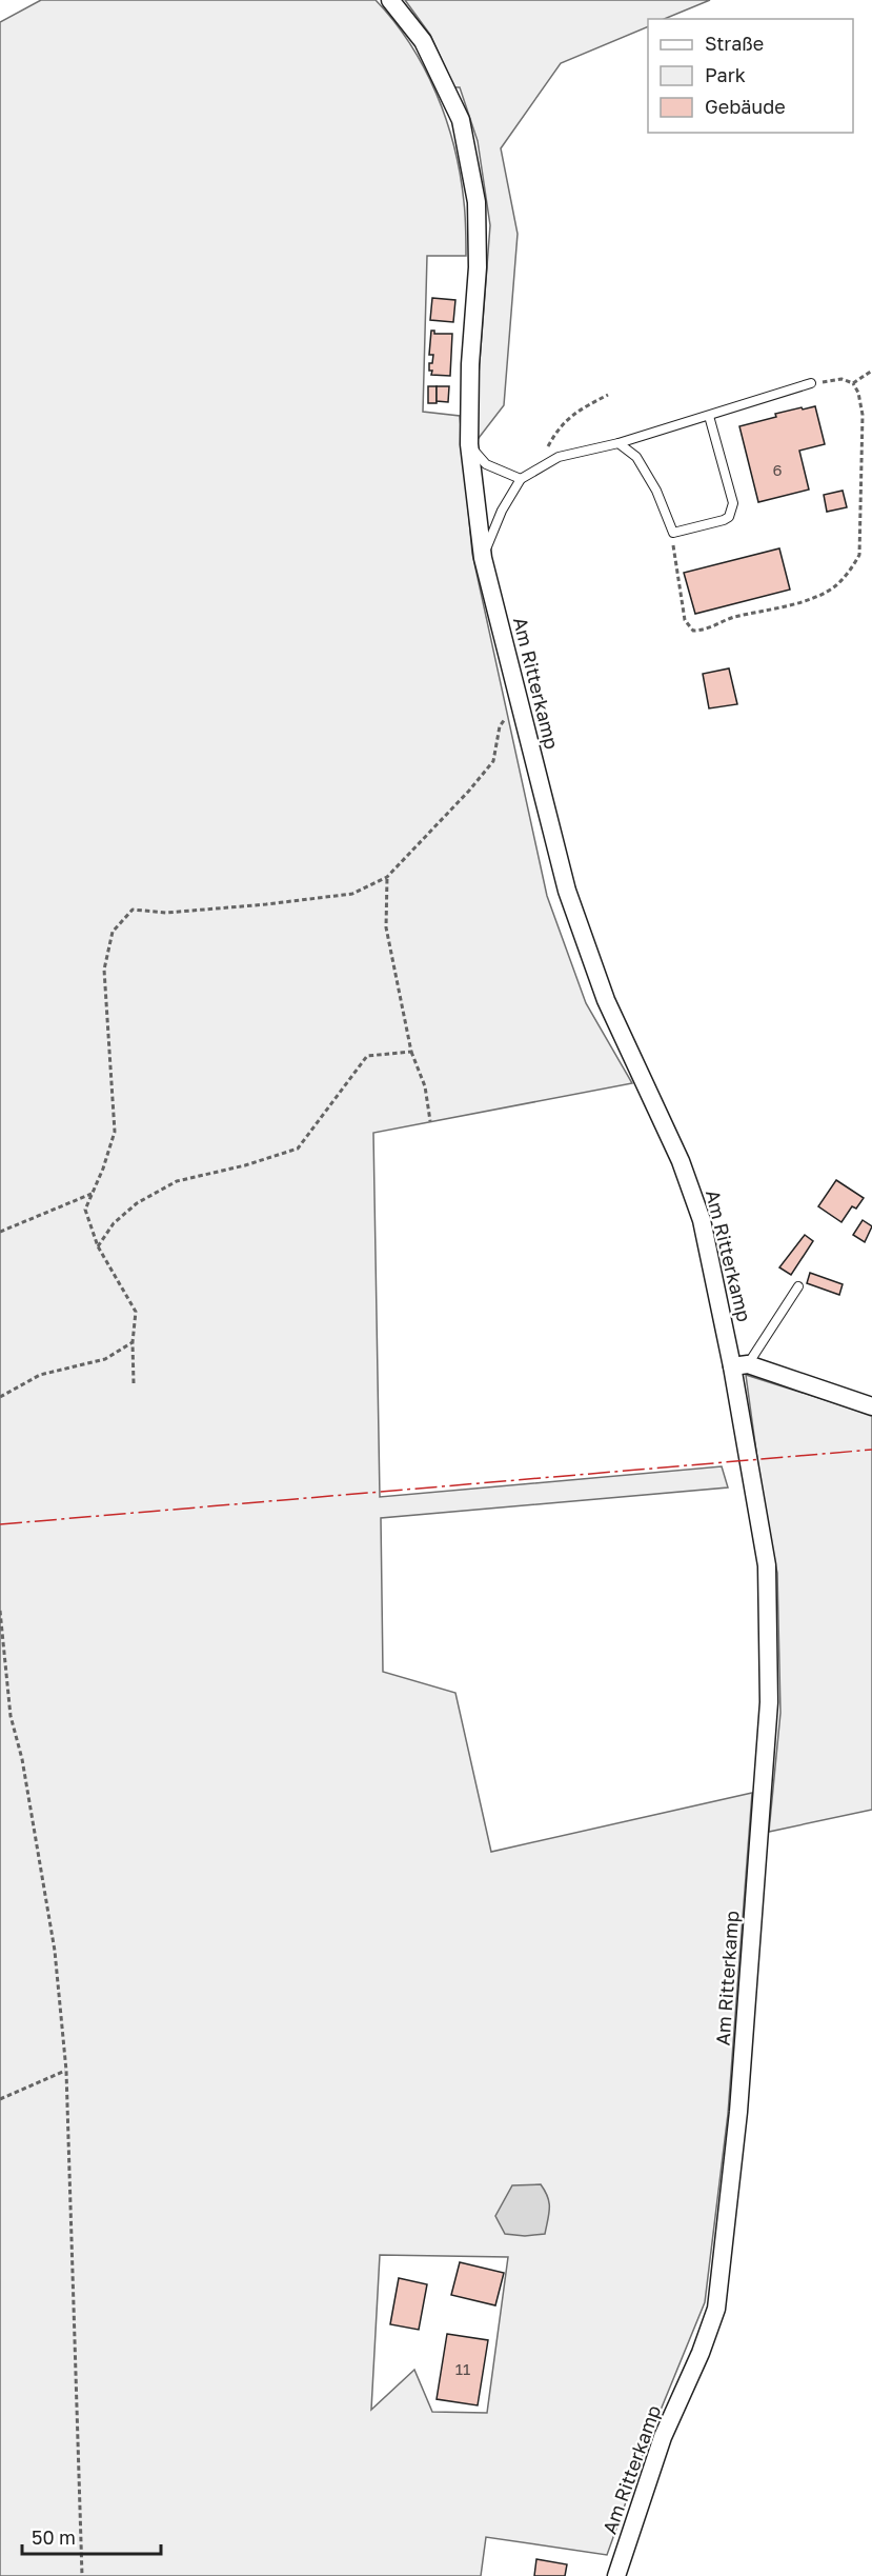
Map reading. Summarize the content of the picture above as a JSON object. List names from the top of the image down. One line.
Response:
{"streets":{"street":["Am Ritterkamp"]},"house_numbers":["6","11"],"legend":["Straße","Park","Gebäude"],"scale_bar":"50 m"}
